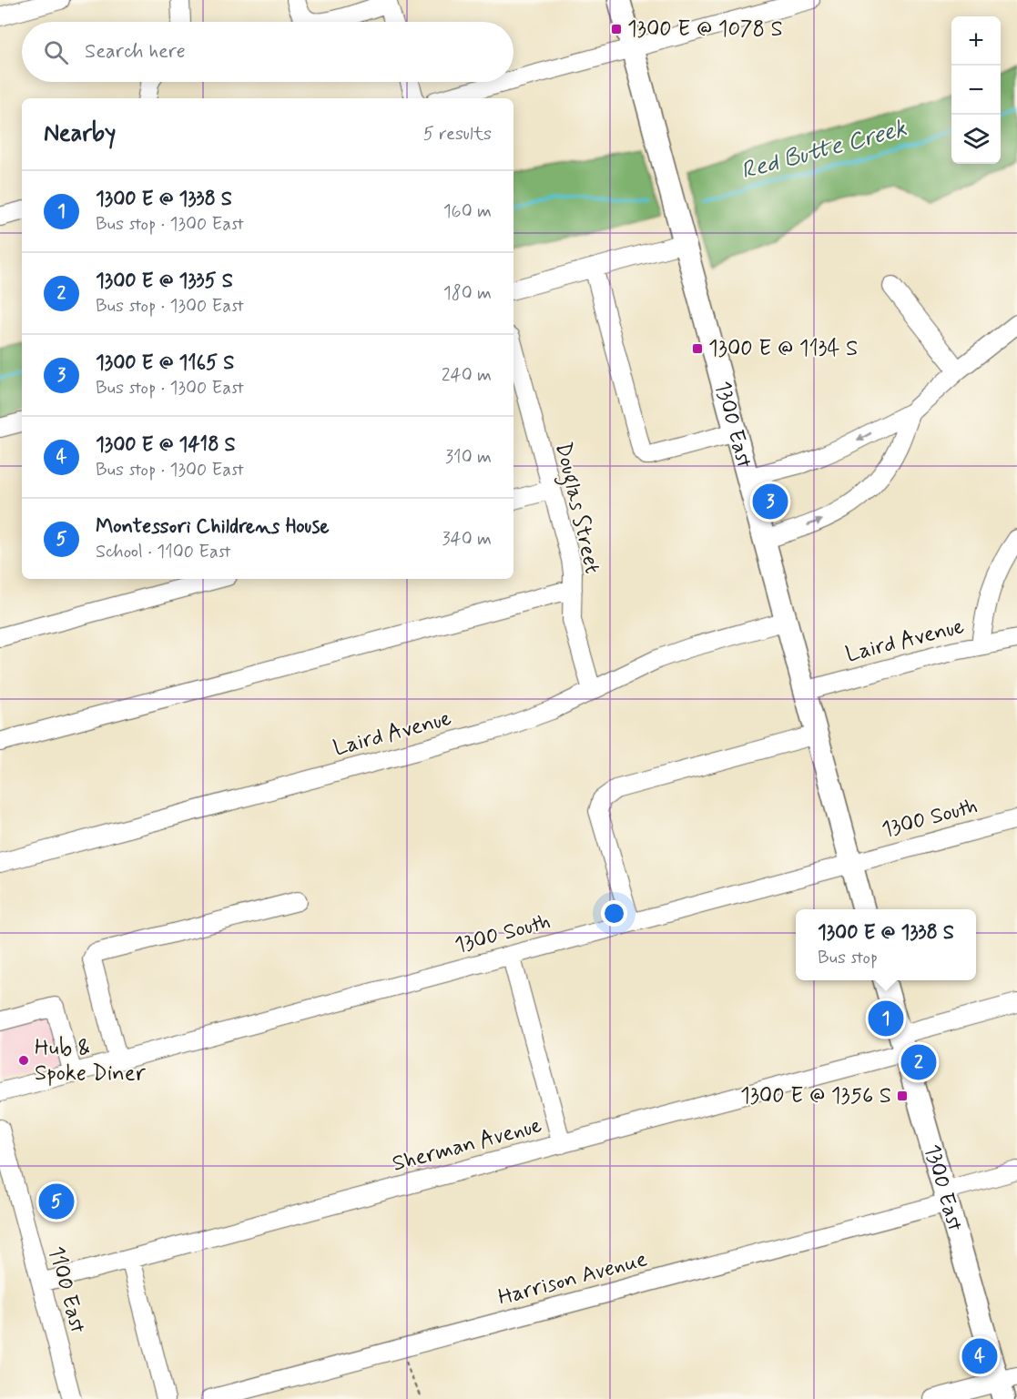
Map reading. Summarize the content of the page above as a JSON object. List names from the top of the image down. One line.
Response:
{"streets":{"main road":["1300 East"],"street":["Douglas Street","Laird Avenue","1300 South","Sherman Avenue","Harrison Avenue","1100 East"]},"crossings":[["1300 East","Laird Avenue"],["1300 East","1300 South"],["1300 East","Sherman Avenue"],["1300 East","Harrison Avenue"],["Douglas Street","Laird Avenue"],["Sherman Avenue","1100 East"]],"water":["Red Butte Creek"],"places":{"transit":["1300 E @ 1078 S","1300 E @ 1134 S","1300 E @ 1356 S"],"other":["Hub & Spoke Diner"]},"page":{"map_buttons":["+","−"],"search":"Search here","heading":["Nearby","5 results"],"list":[{"mark":"1","name":"1300 E @ 1338 S","note":"Bus stop · 1300 East","value":"160 m"},{"mark":"2","name":"1300 E @ 1335 S","note":"Bus stop · 1300 East","value":"180 m"},{"mark":"3","name":"1300 E @ 1165 S","note":"Bus stop · 1300 East","value":"240 m"},{"mark":"4","name":"1300 E @ 1418 S","note":"Bus stop · 1300 East","value":"310 m"},{"mark":"5","name":"Montessori Childrens House","note":"School · 1100 East","value":"340 m"}],"pins":["3","1","2","5","4"],"popup":["1300 E @ 1338 S","Bus stop"]}}
